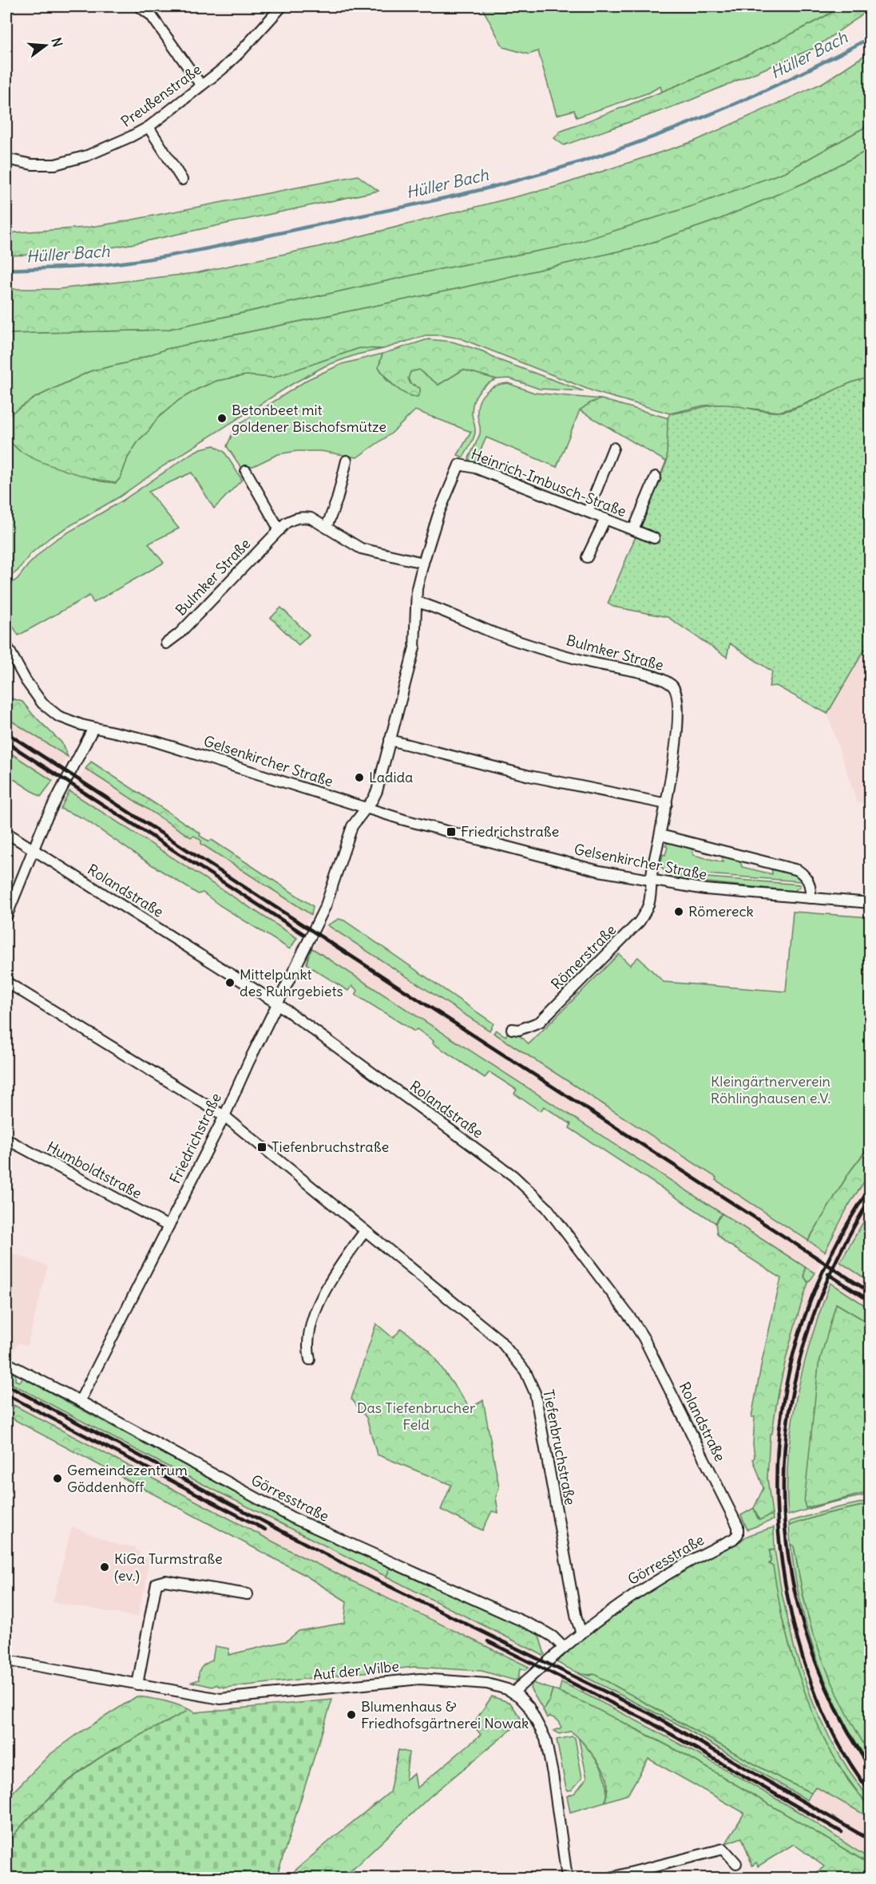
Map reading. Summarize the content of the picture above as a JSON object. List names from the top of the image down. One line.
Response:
{"streets":{"street":["Preußenstraße","Heinrich-Imbusch-Straße","Bulmker Straße","Gelsenkircher Straße","Rolandstraße","Römerstraße","Friedrichstraße","Humboldtstraße","Tiefenbruchstraße","Görresstraße","Auf der Wilbe"]},"crossings":[["Heinrich-Imbusch-Straße","Bulmker Straße"],["Heinrich-Imbusch-Straße","Gelsenkircher Straße"],["Heinrich-Imbusch-Straße","Friedrichstraße"],["Bulmker Straße","Gelsenkircher Straße"],["Bulmker Straße","Römerstraße"],["Gelsenkircher Straße","Römerstraße"],["Gelsenkircher Straße","Friedrichstraße"],["Rolandstraße","Friedrichstraße"],["Rolandstraße","Görresstraße"],["Friedrichstraße","Humboldtstraße"],["Friedrichstraße","Tiefenbruchstraße"],["Friedrichstraße","Görresstraße"],["Tiefenbruchstraße","Görresstraße"],["Görresstraße","Auf der Wilbe"]],"water":["Hüller Bach"],"parks":["Kleingärtnerverein Röhlinghausen e.V.","Das Tiefenbrucher Feld"],"places":{"other":["Betonbeet mit goldener Bischofsmütze","Ladida","Römereck","Mittelpunkt des Ruhrgebiets","Gemeindezentrum Göddenhoff","KiGa Turmstraße (ev.)","Blumenhaus & Friedhofsgärtnerei Nowak"],"transit":["Friedrichstraße","Tiefenbruchstraße"]},"north":"right"}
